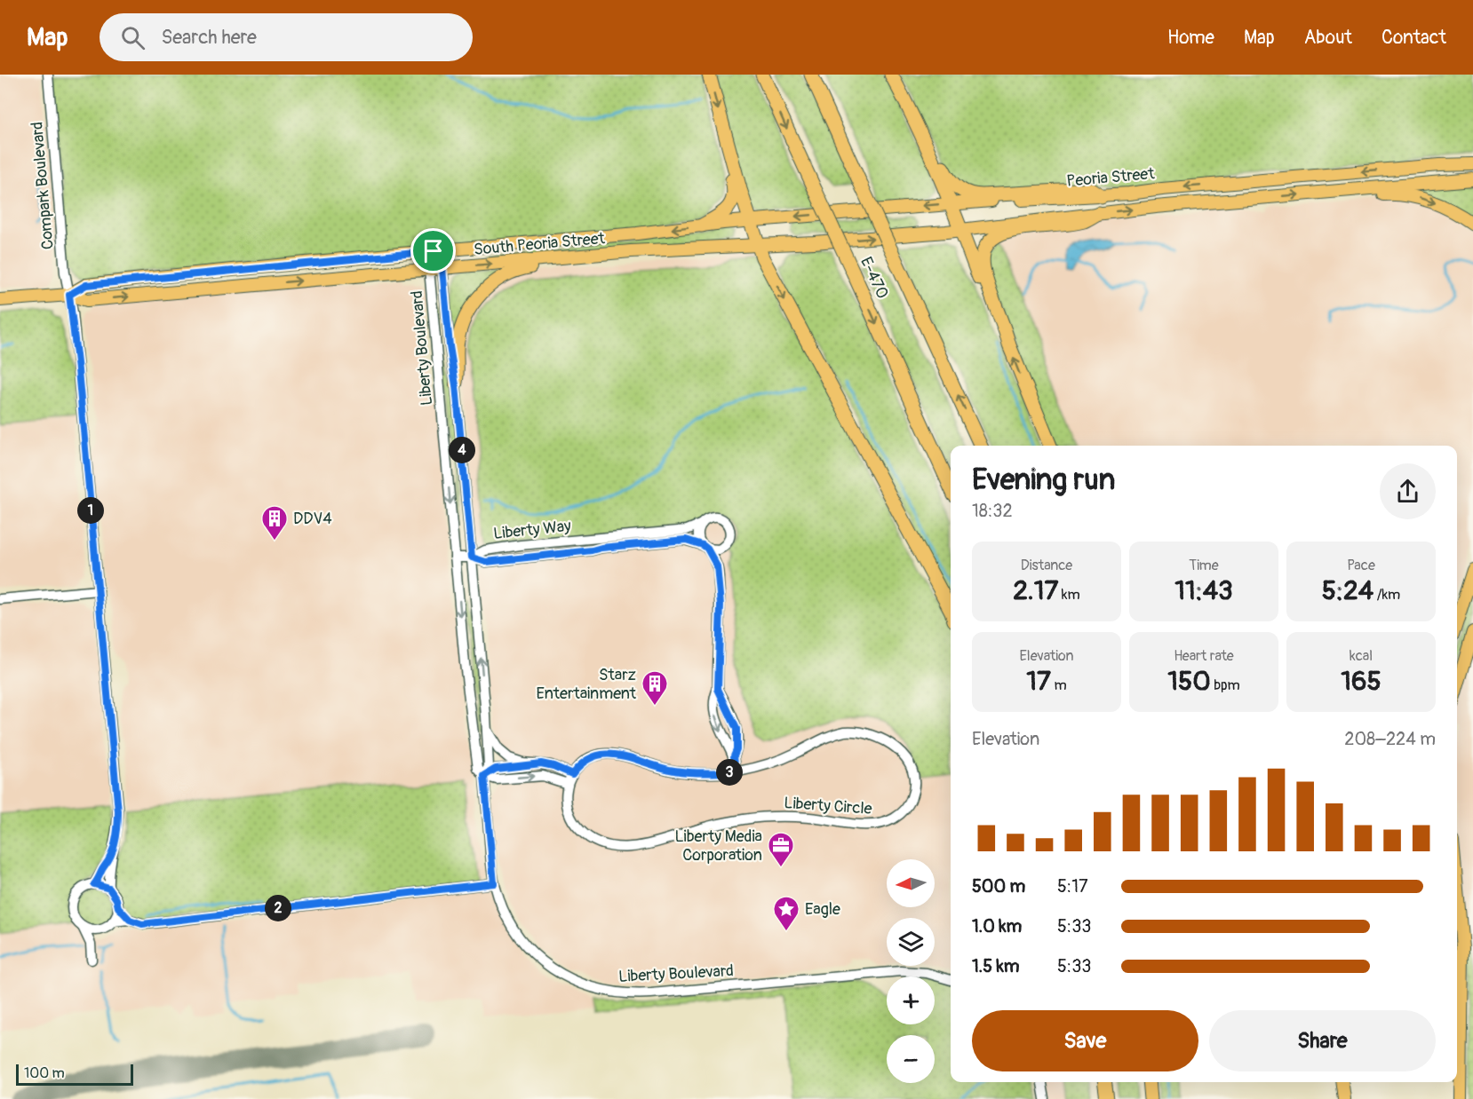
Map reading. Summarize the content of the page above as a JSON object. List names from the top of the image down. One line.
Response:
{"streets":{"highway":["E-470"],"main road":["Peoria Street","South Peoria Street"],"street":["Compark Boulevard","Liberty Boulevard","Liberty Way","Liberty Circle"]},"crossings":[["Peoria Street","South Peoria Street"],["Compark Boulevard","South Peoria Street"],["South Peoria Street","Liberty Boulevard"],["Liberty Boulevard","Liberty Way"]],"places":{"building":["DDV4","Starz Entertainment"],"office":["Liberty Media Corporation"],"place":["Eagle"]},"scale_bar":"100 m","north":"left","page":{"header":"Map","search":"Search here","nav":["Home","Map","About","Contact"],"pins":["4","1","3","2"],"heading":["Evening run","18:32"],"stats":[["Distance","2.17 km"],["Time","11:43"],["Pace","5:24 /km"],["Elevation","17 m"],["Heart rate","150 bpm"],["kcal","165"]],"chart":["Elevation","208–224 m"],"map_buttons":["+","−"],"list":[{"name":"500 m","note":"5:17"},{"name":"1.0 km","note":"5:33"},{"name":"1.5 km","note":"5:33"}],"buttons":["Save","Share"],"scale":"100 m"}}
